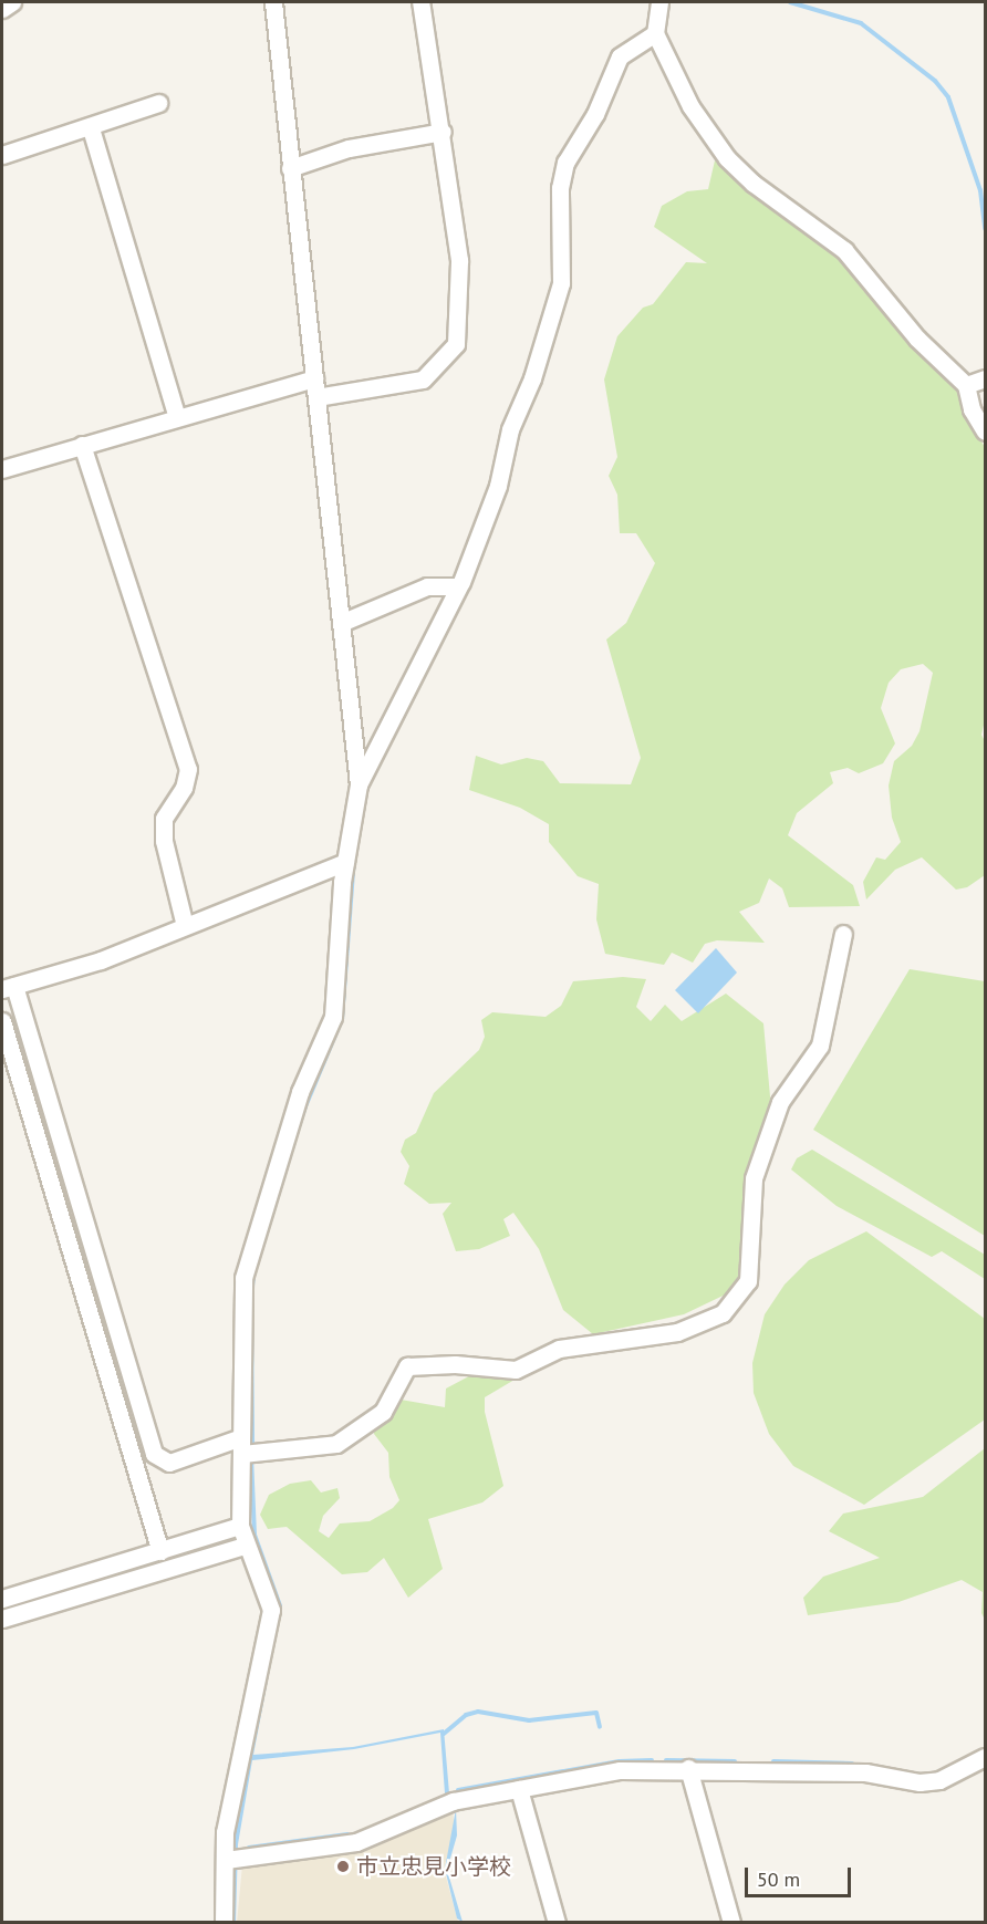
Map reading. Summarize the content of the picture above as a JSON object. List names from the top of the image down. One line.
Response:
{"places":["市立忠見小学校"],"scale_bar":"50 m"}
